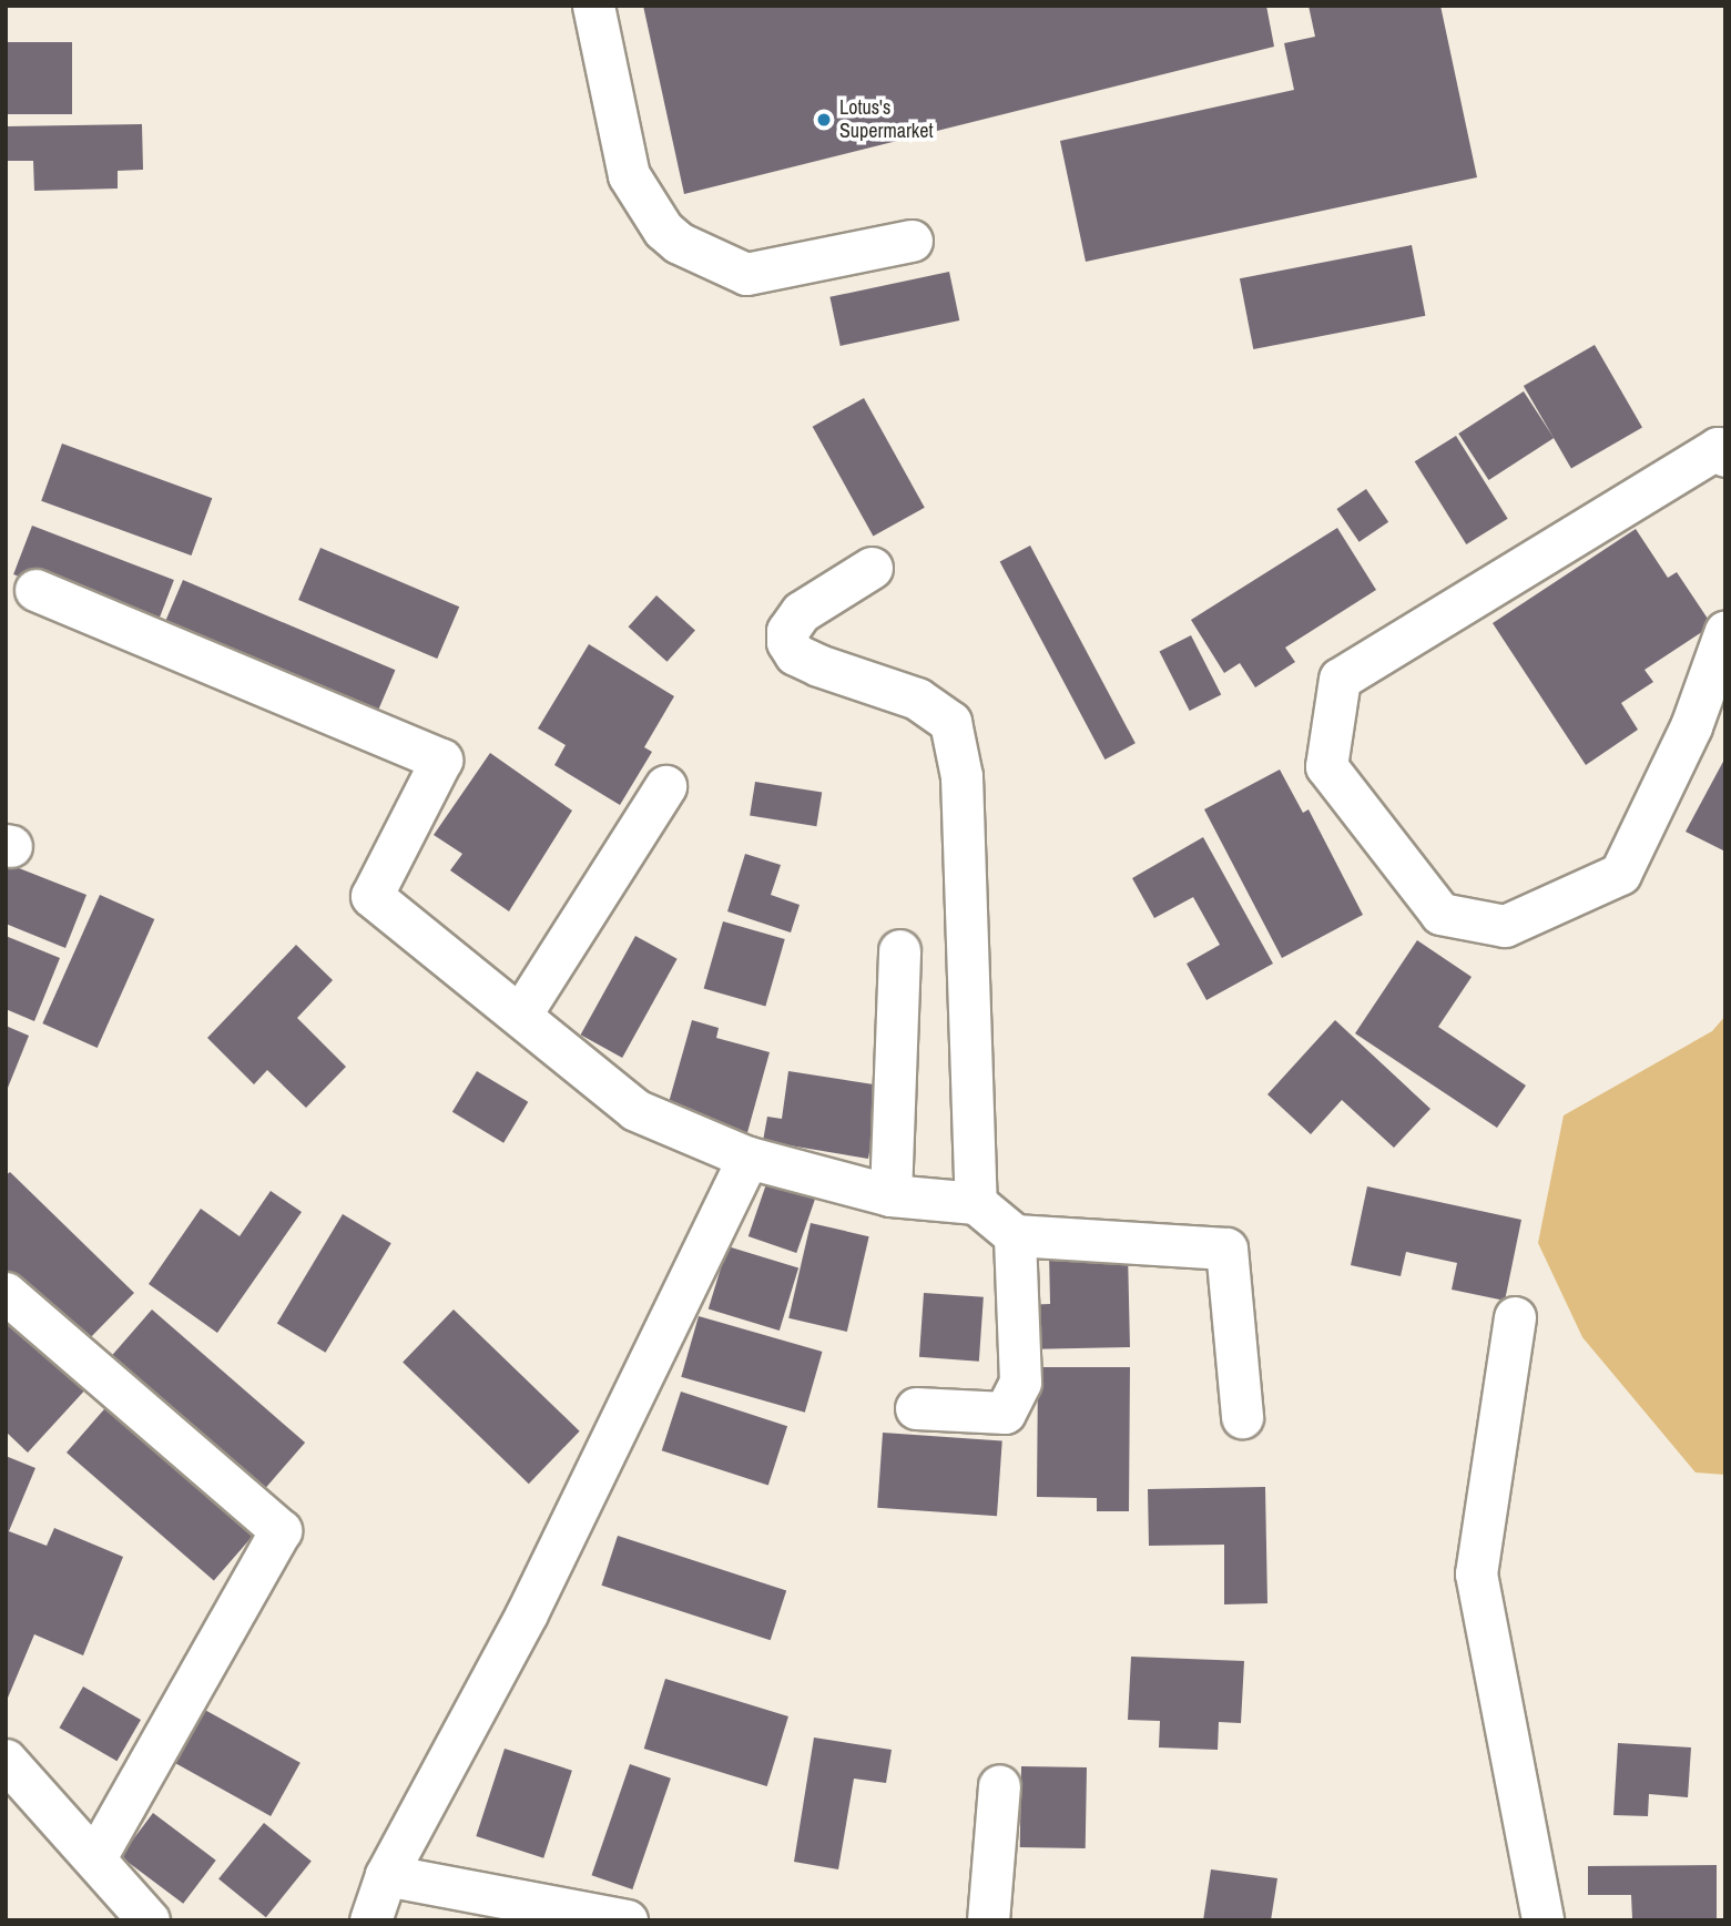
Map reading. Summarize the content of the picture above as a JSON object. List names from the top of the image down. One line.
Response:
{"places":["Lotus's Supermarket"]}
